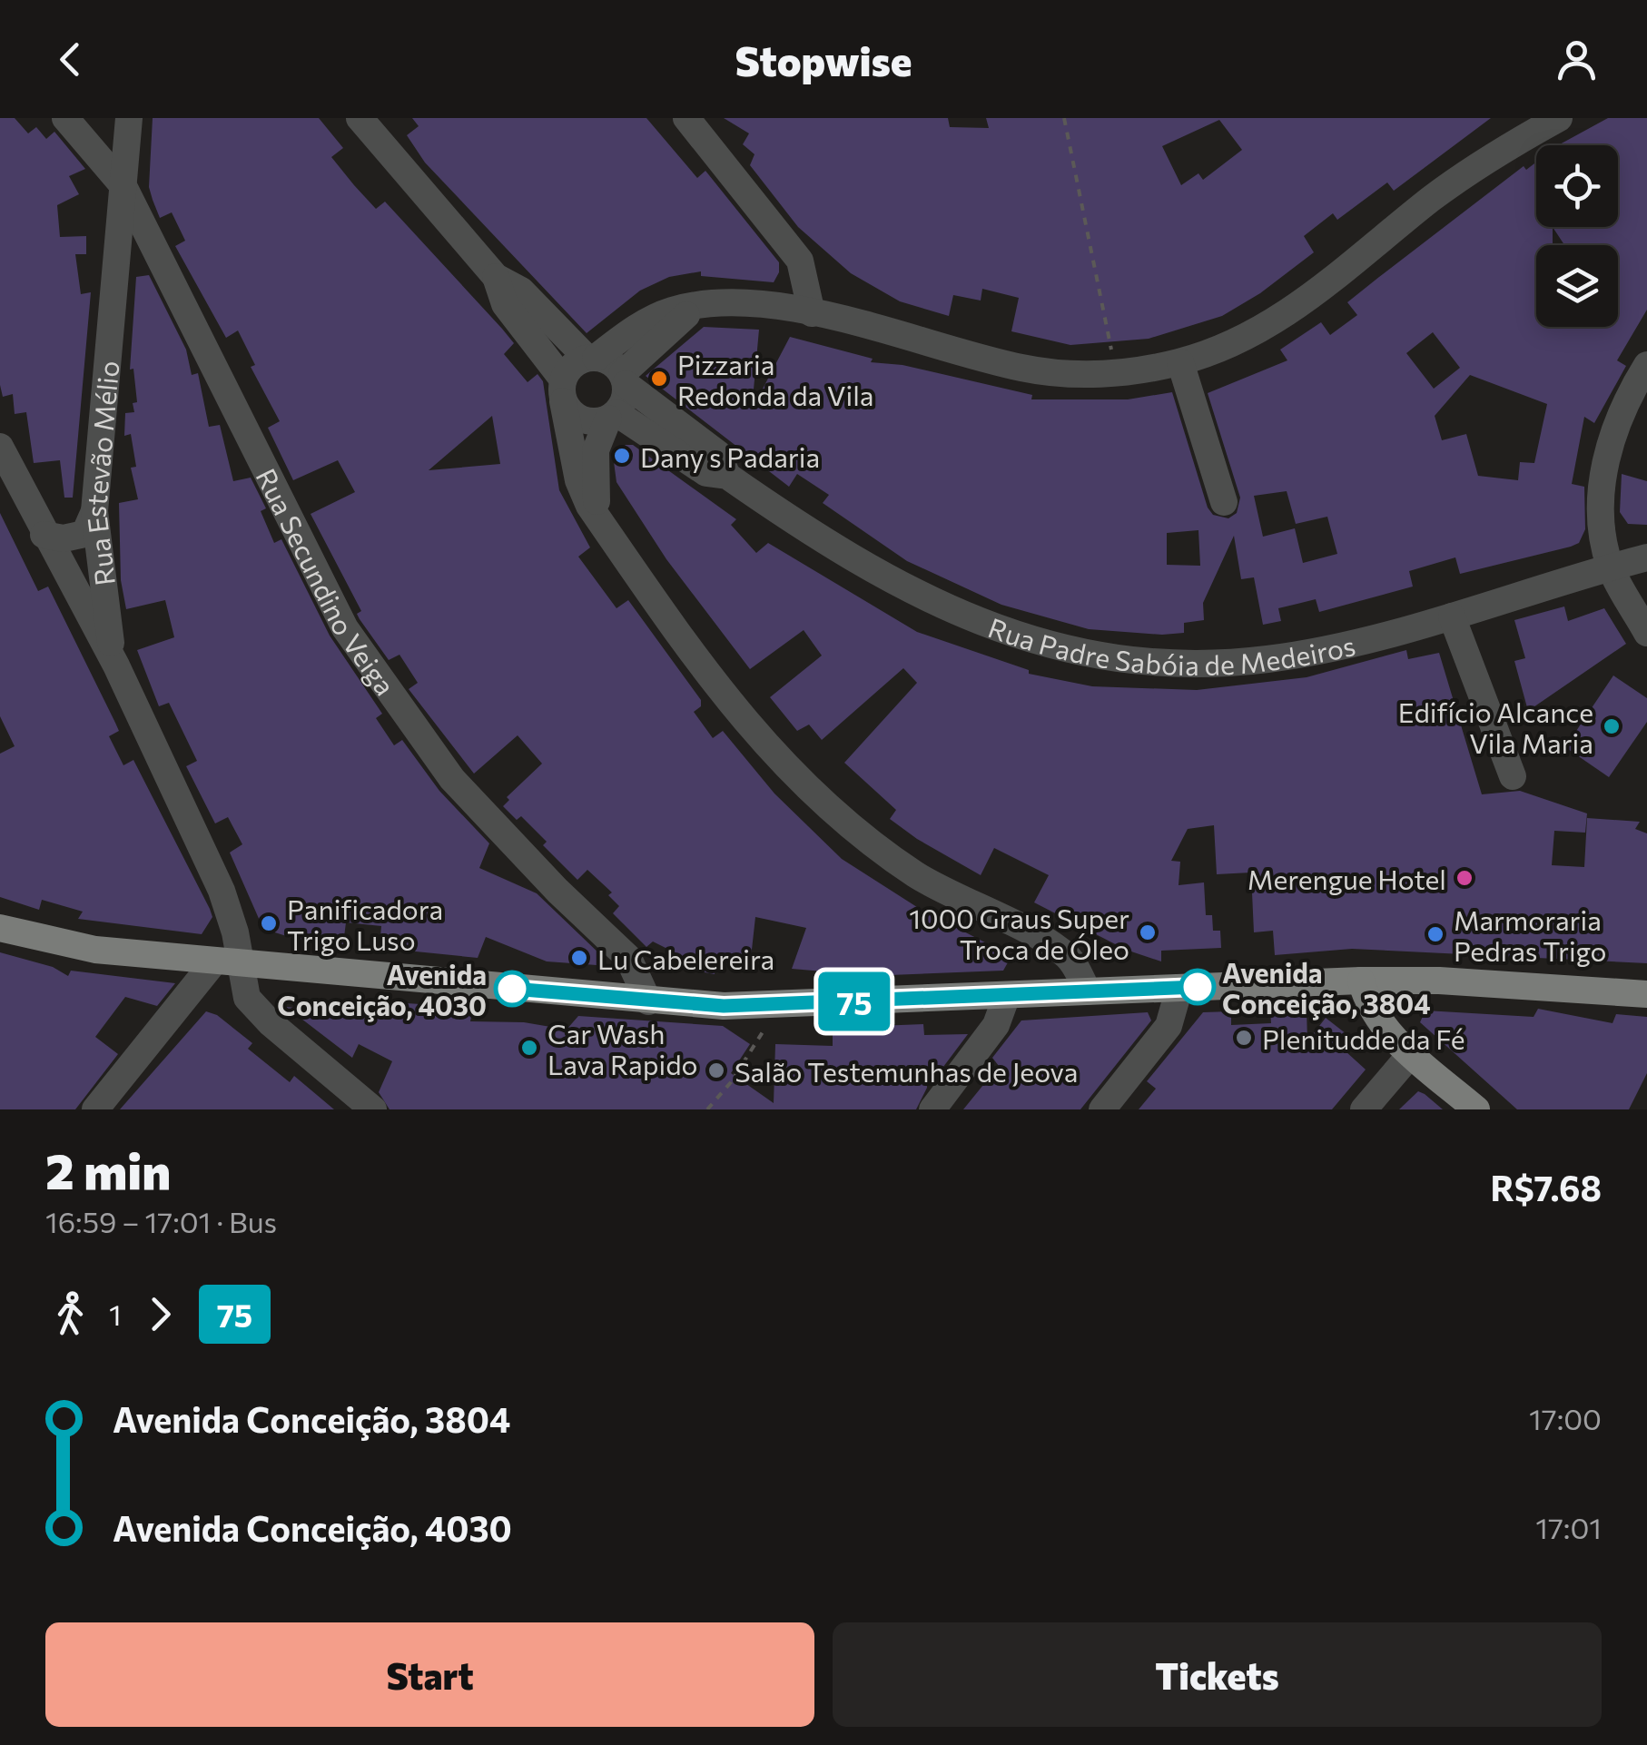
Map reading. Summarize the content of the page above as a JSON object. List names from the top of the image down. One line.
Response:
{"streets":{"street":["Rua Estevão Mélio","Rua Secundino Veiga","Rua Padre Sabóia de Medeiros"]},"crossings":[["Rua Estevão Mélio","Rua Secundino Veiga"]],"places":["Pizzaria Redonda da Vila","Dany s Padaria","Edifício Alcance Vila Maria","Merengue Hotel","Panificadora Trigo Luso","1000 Graus Super Troca de Óleo","Marmoraria Pedras Trigo","Lu Cabelereira","Avenida Conceição, 3804","Avenida Conceição, 4030","Plenitudde da Fé","Car Wash Lava Rapido","Salão Testemunhas de Jeova"],"lines":["bus line 75"],"page":{"header":"Stopwise","on_map":"75","heading":["2 min","16:59 – 17:01 · Bus","R$7.68"],"legs":["1","75"],"list":[{"name":"Avenida Conceição, 3804","value":"17:00"},{"name":"Avenida Conceição, 4030","value":"17:01"}],"buttons":["Start","Tickets"]}}
